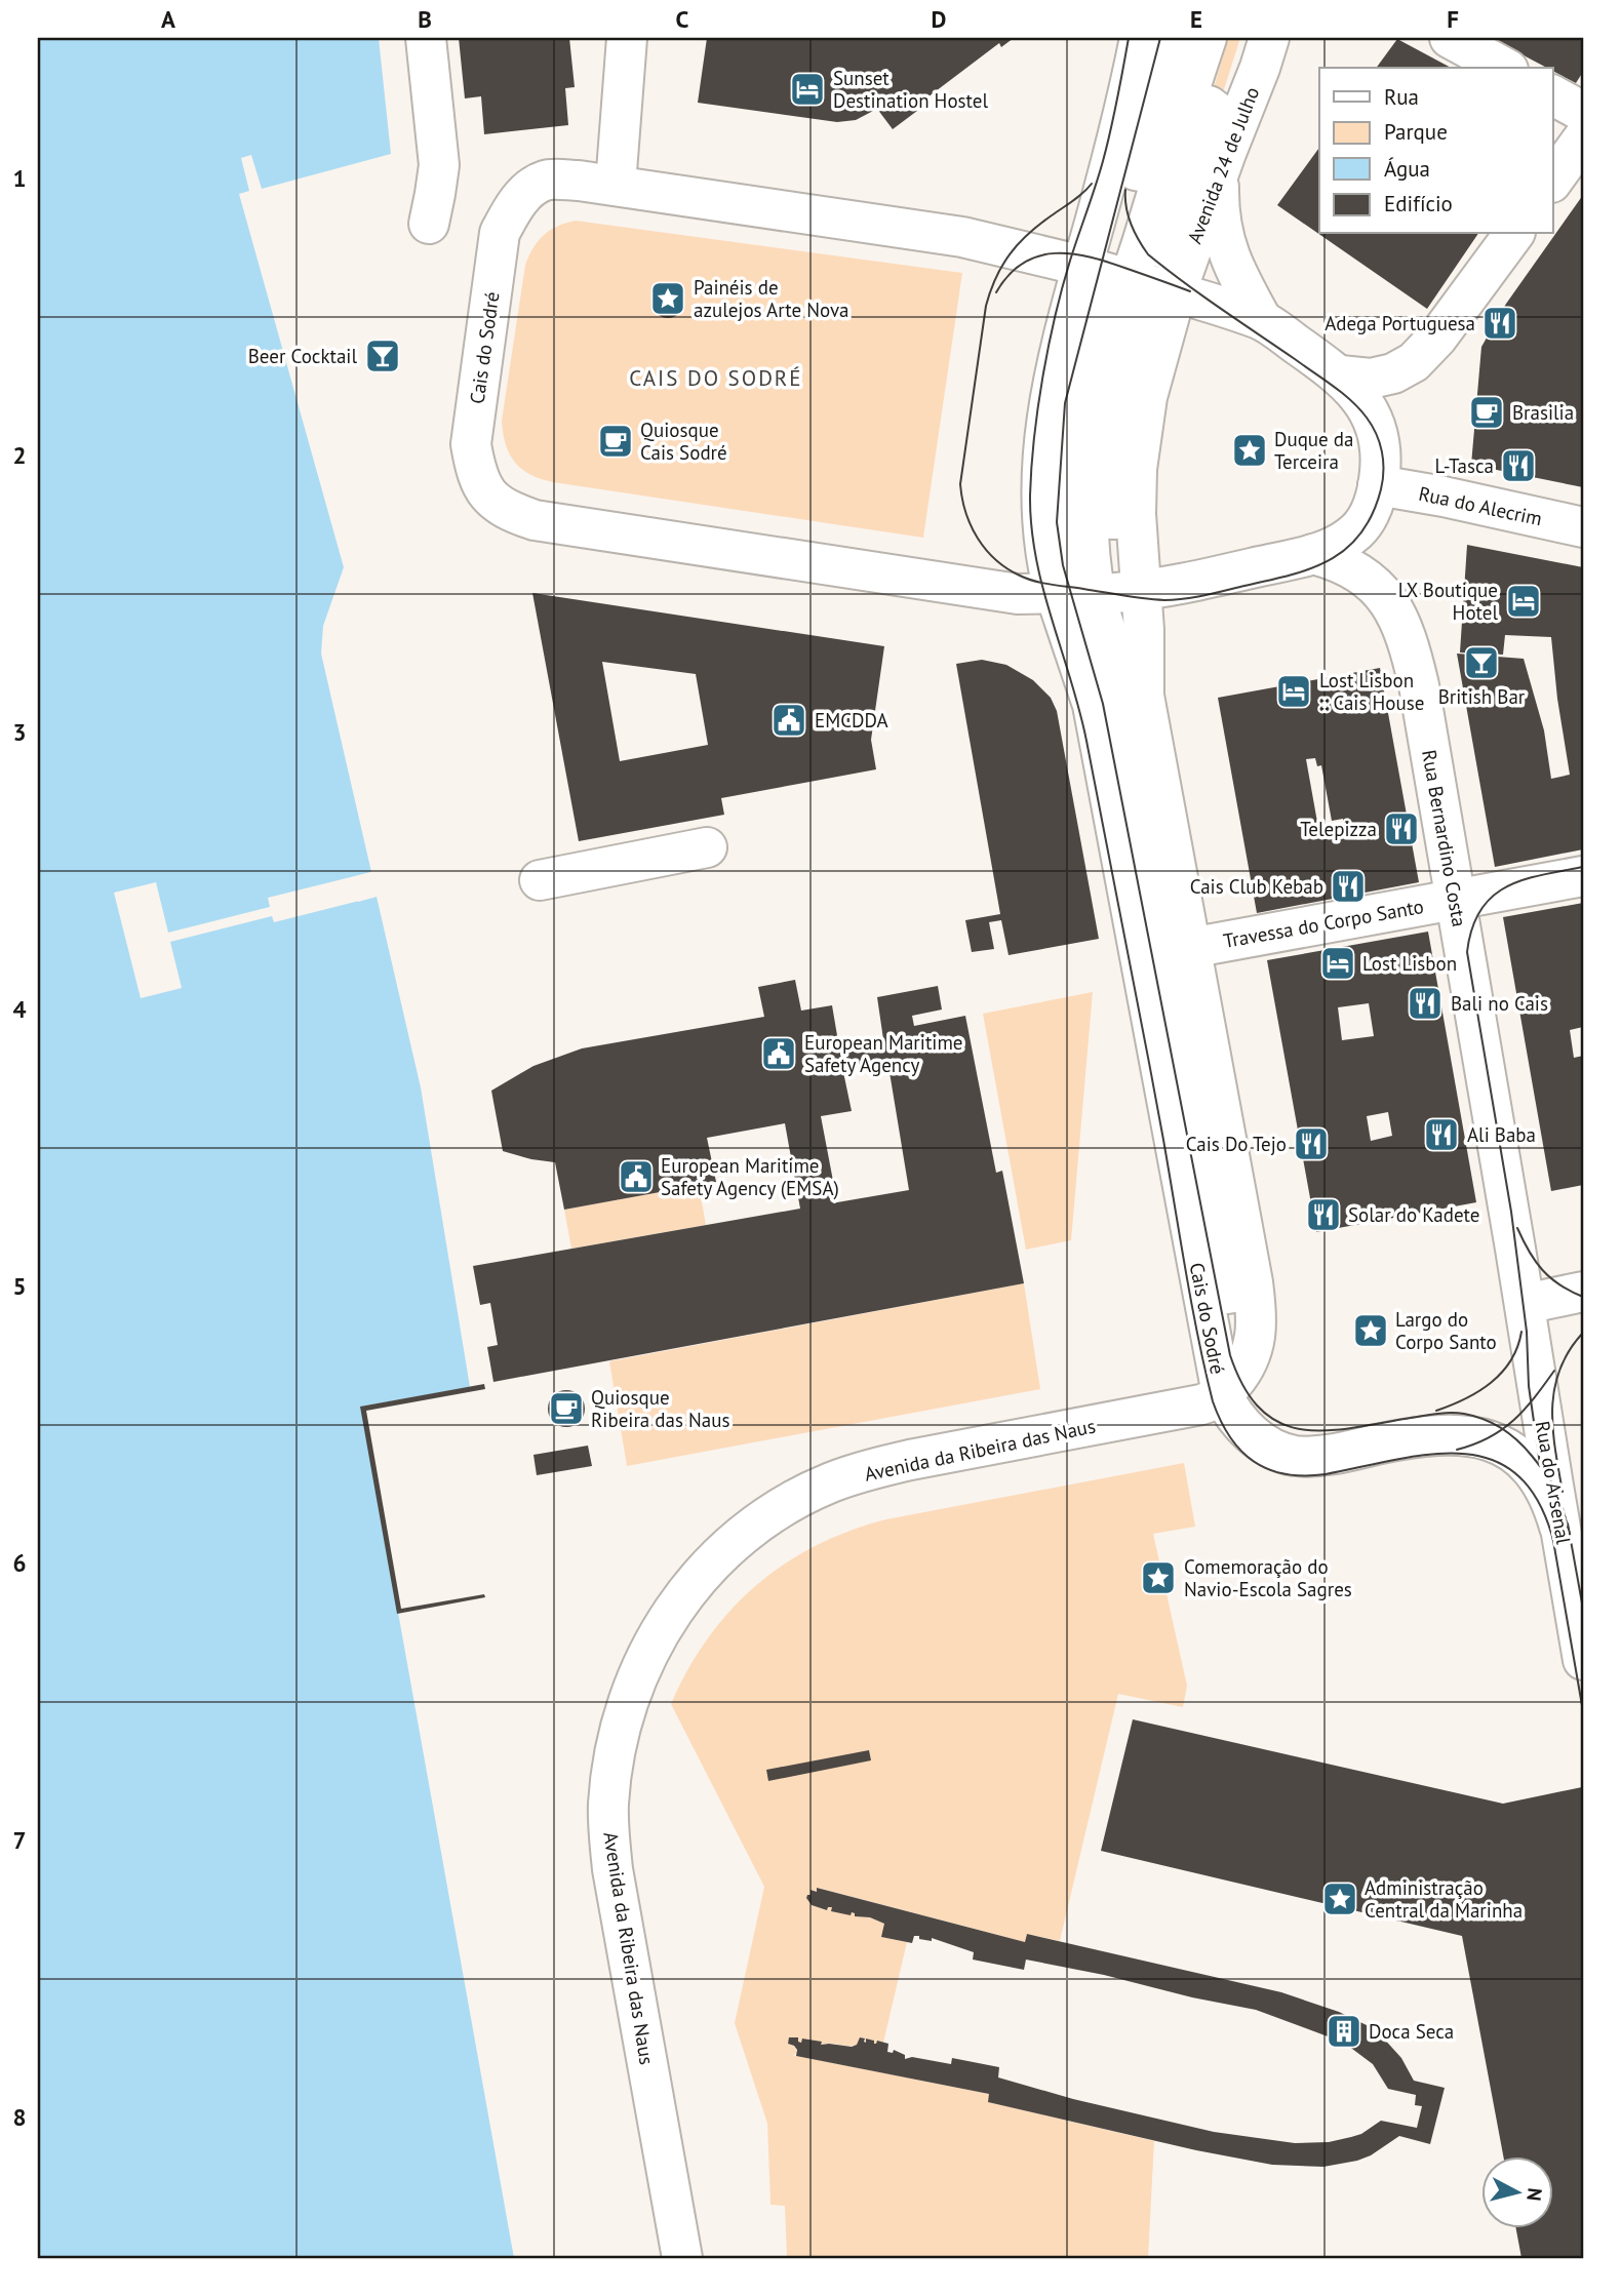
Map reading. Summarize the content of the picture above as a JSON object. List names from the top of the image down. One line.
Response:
{"streets":{"street":["Avenida 24 de Julho","Cais do Sodré","Rua do Alecrim","Rua Bernardino Costa","Travessa do Corpo Santo","Avenida da Ribeira das Naus","Rua do Arsenal"]},"crossings":[["Avenida 24 de Julho","Cais do Sodré"],["Cais do Sodré","Rua do Alecrim"],["Cais do Sodré","Rua Bernardino Costa"],["Cais do Sodré","Travessa do Corpo Santo"],["Cais do Sodré","Avenida da Ribeira das Naus"],["Rua Bernardino Costa","Travessa do Corpo Santo"],["Rua Bernardino Costa","Rua do Arsenal"]],"districts":["CAIS DO SODRÉ"],"places":{"hotel":["Sunset Destination Hostel","LX Boutique Hotel","Lost Lisbon :: Cais House","Lost Lisbon"],"place":["Painéis de azulejos Arte Nova","Duque da Terceira","Largo do Corpo Santo","Comemoração do Navio-Escola Sagres","Administração Central da Marinha"],"restaurant":["Adega Portuguesa","L-Tasca","Telepizza","Cais Club Kebab","Bali no Cais","Ali Baba","Cais Do Tejo","Solar do Kadete"],"bar":["Beer Cocktail","British Bar"],"cafe":["Brasilia","Quiosque Cais Sodré","Quiosque Ribeira das Naus"],"public building":["EMCDDA","European Maritime Safety Agency","European Maritime Safety Agency (EMSA)"],"building":["Doca Seca"]},"legend":["Rua","Parque","Água","Edifício"],"north":"right","grid":{"columns":["A","B","C","D","E","F"],"rows":["1","2","3","4","5","6","7","8"]}}
